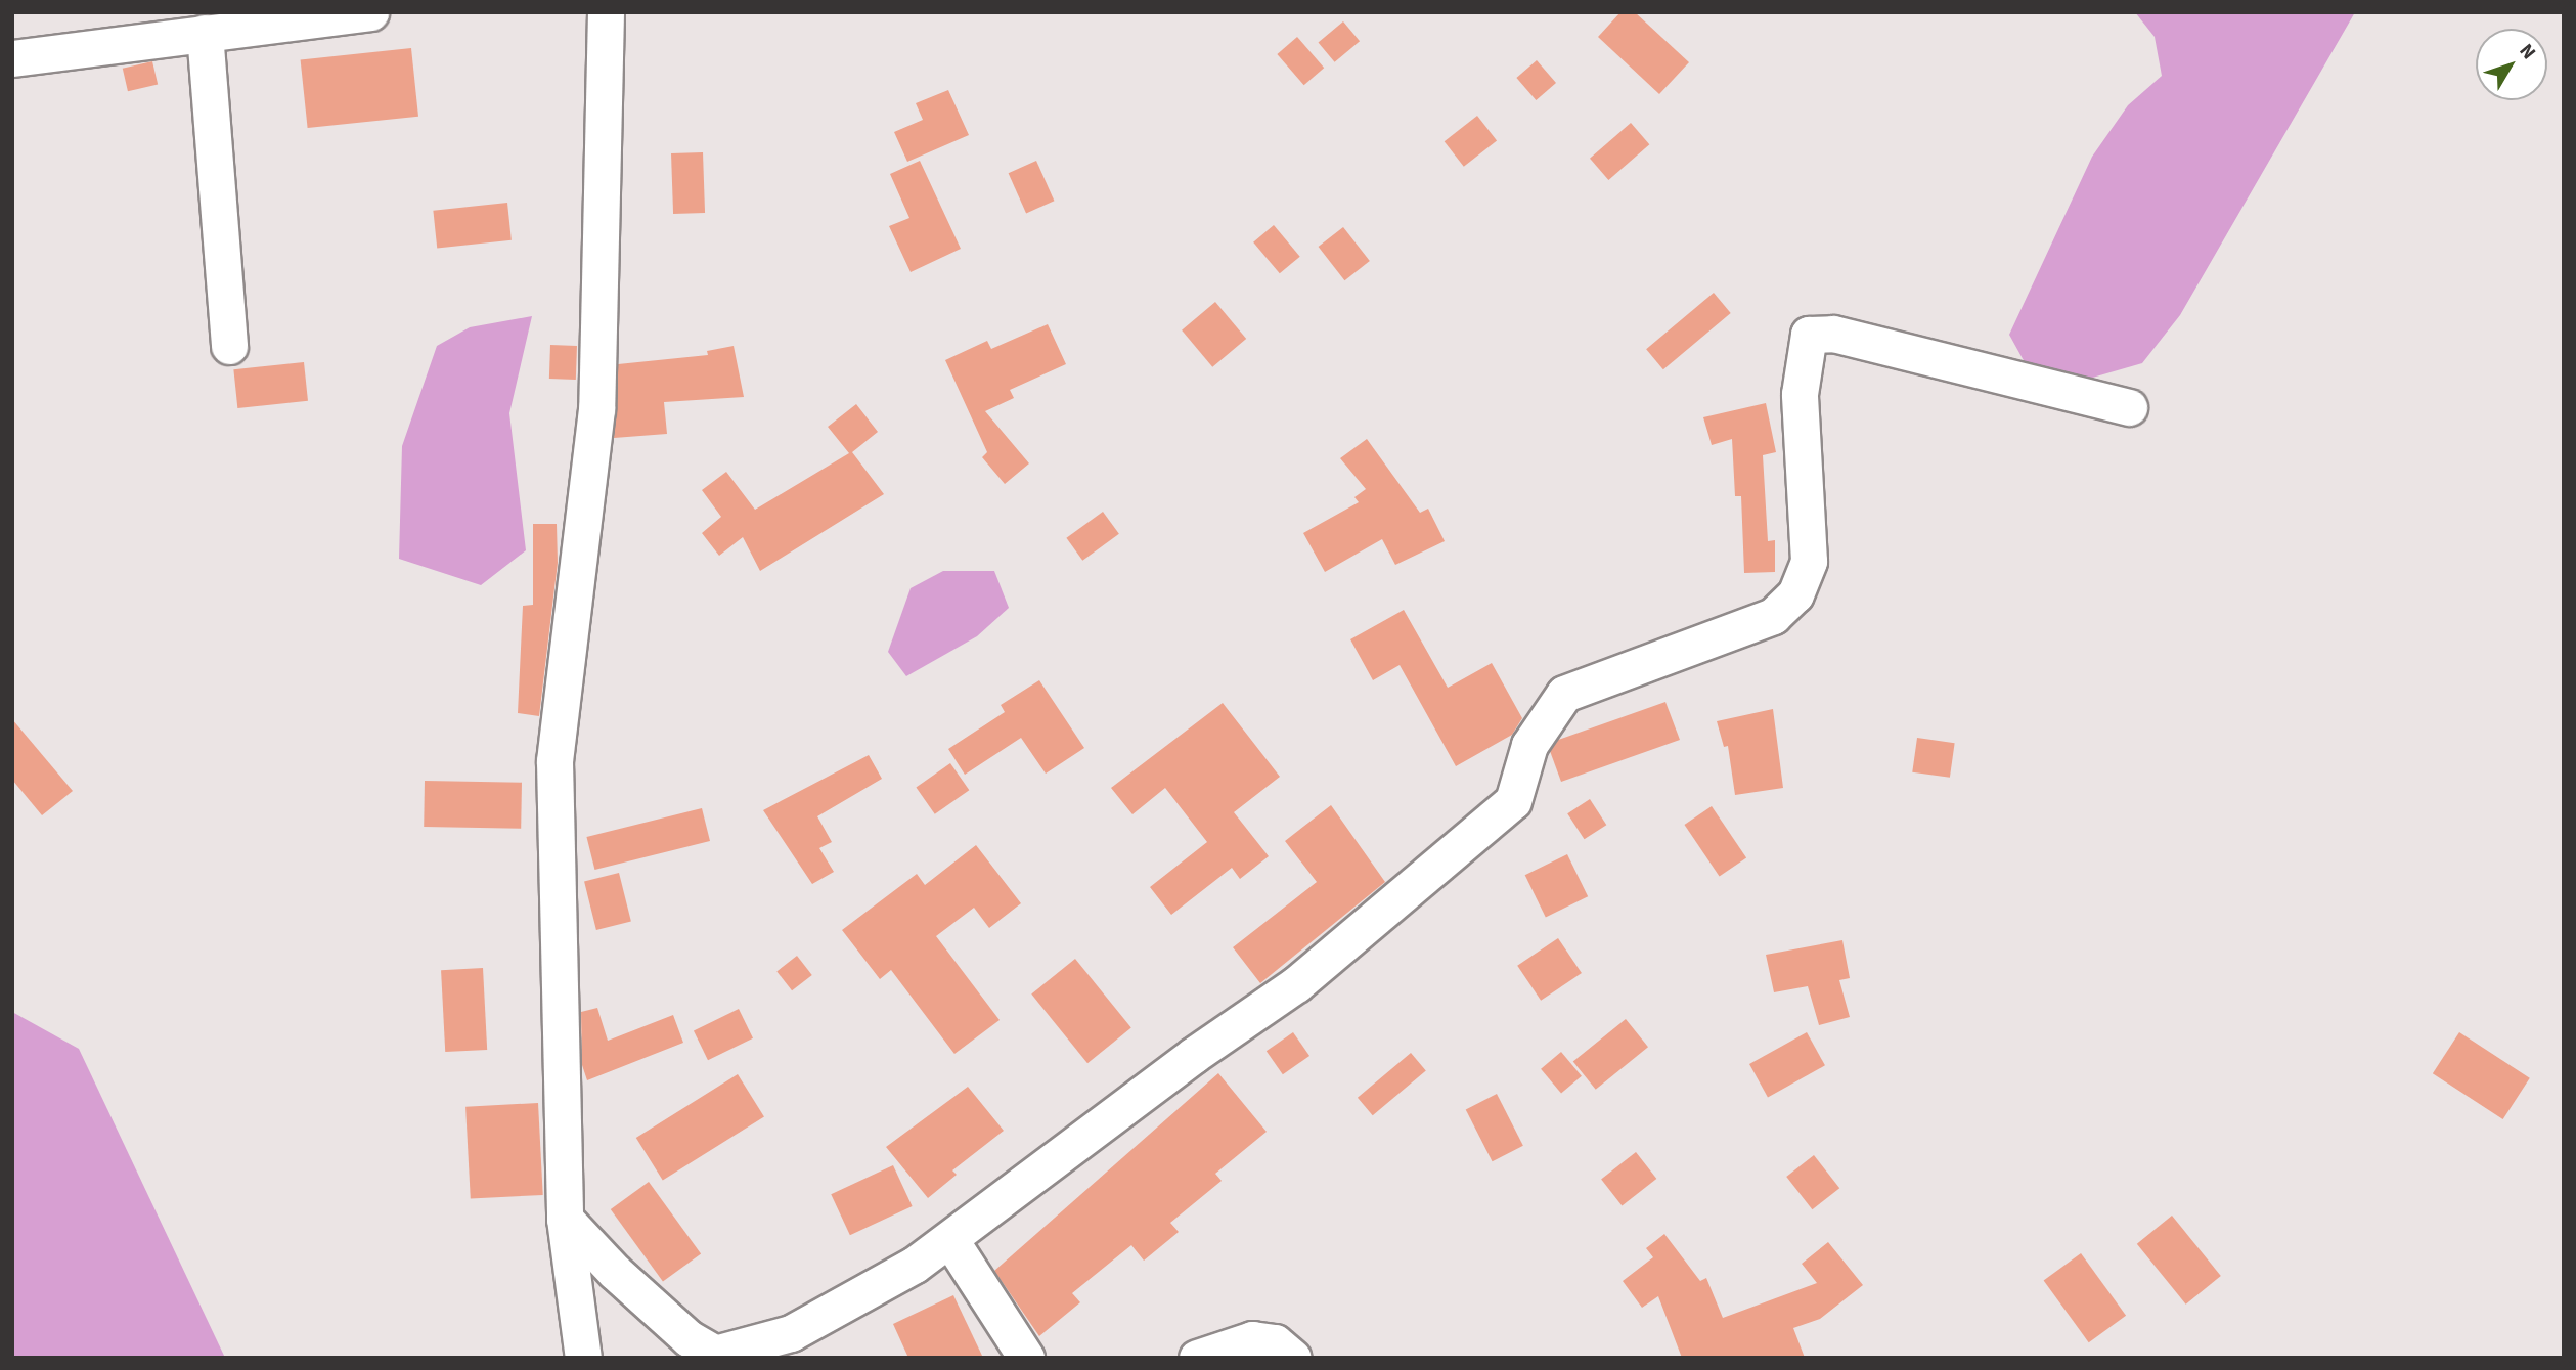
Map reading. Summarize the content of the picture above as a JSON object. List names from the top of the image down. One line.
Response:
{"north":"top right"}
